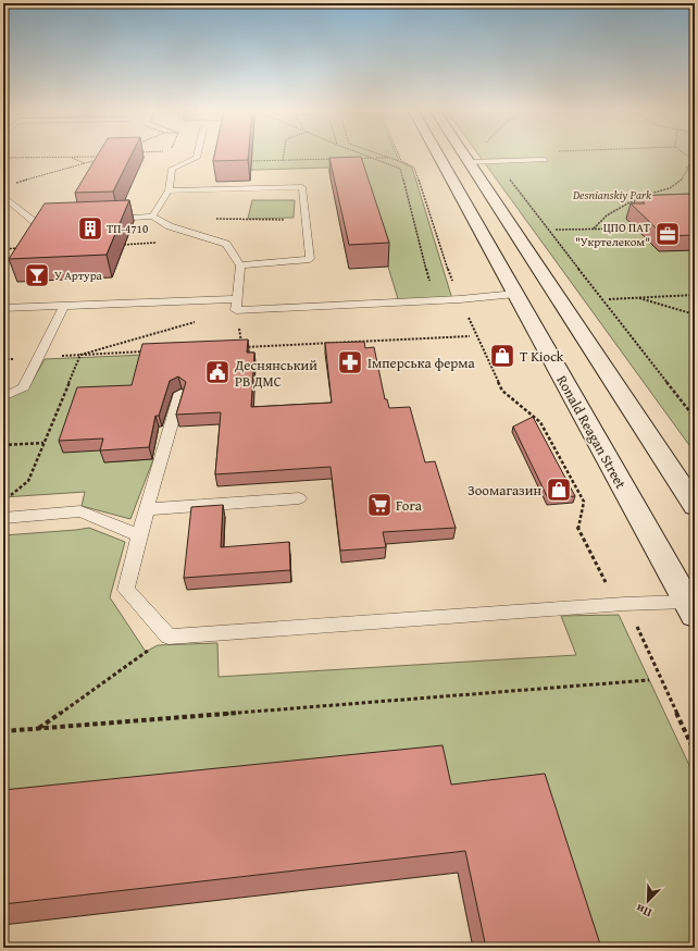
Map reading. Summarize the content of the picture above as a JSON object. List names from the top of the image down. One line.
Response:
{"streets":{"main road":["Ronald Reagan Street"]},"parks":["Desnianskiy Park"],"places":{"building":["ТП-4710"],"office":["ЦПО ПАТ \"Укртелеком\""],"bar":["У Артура"],"shop":["T Kiock","Зоомагазин"],"pharmacy":["Імперська ферма"],"public building":["Деснянський РВ ДМС"],"supermarket":["Fora"]},"north":"bottom left"}
